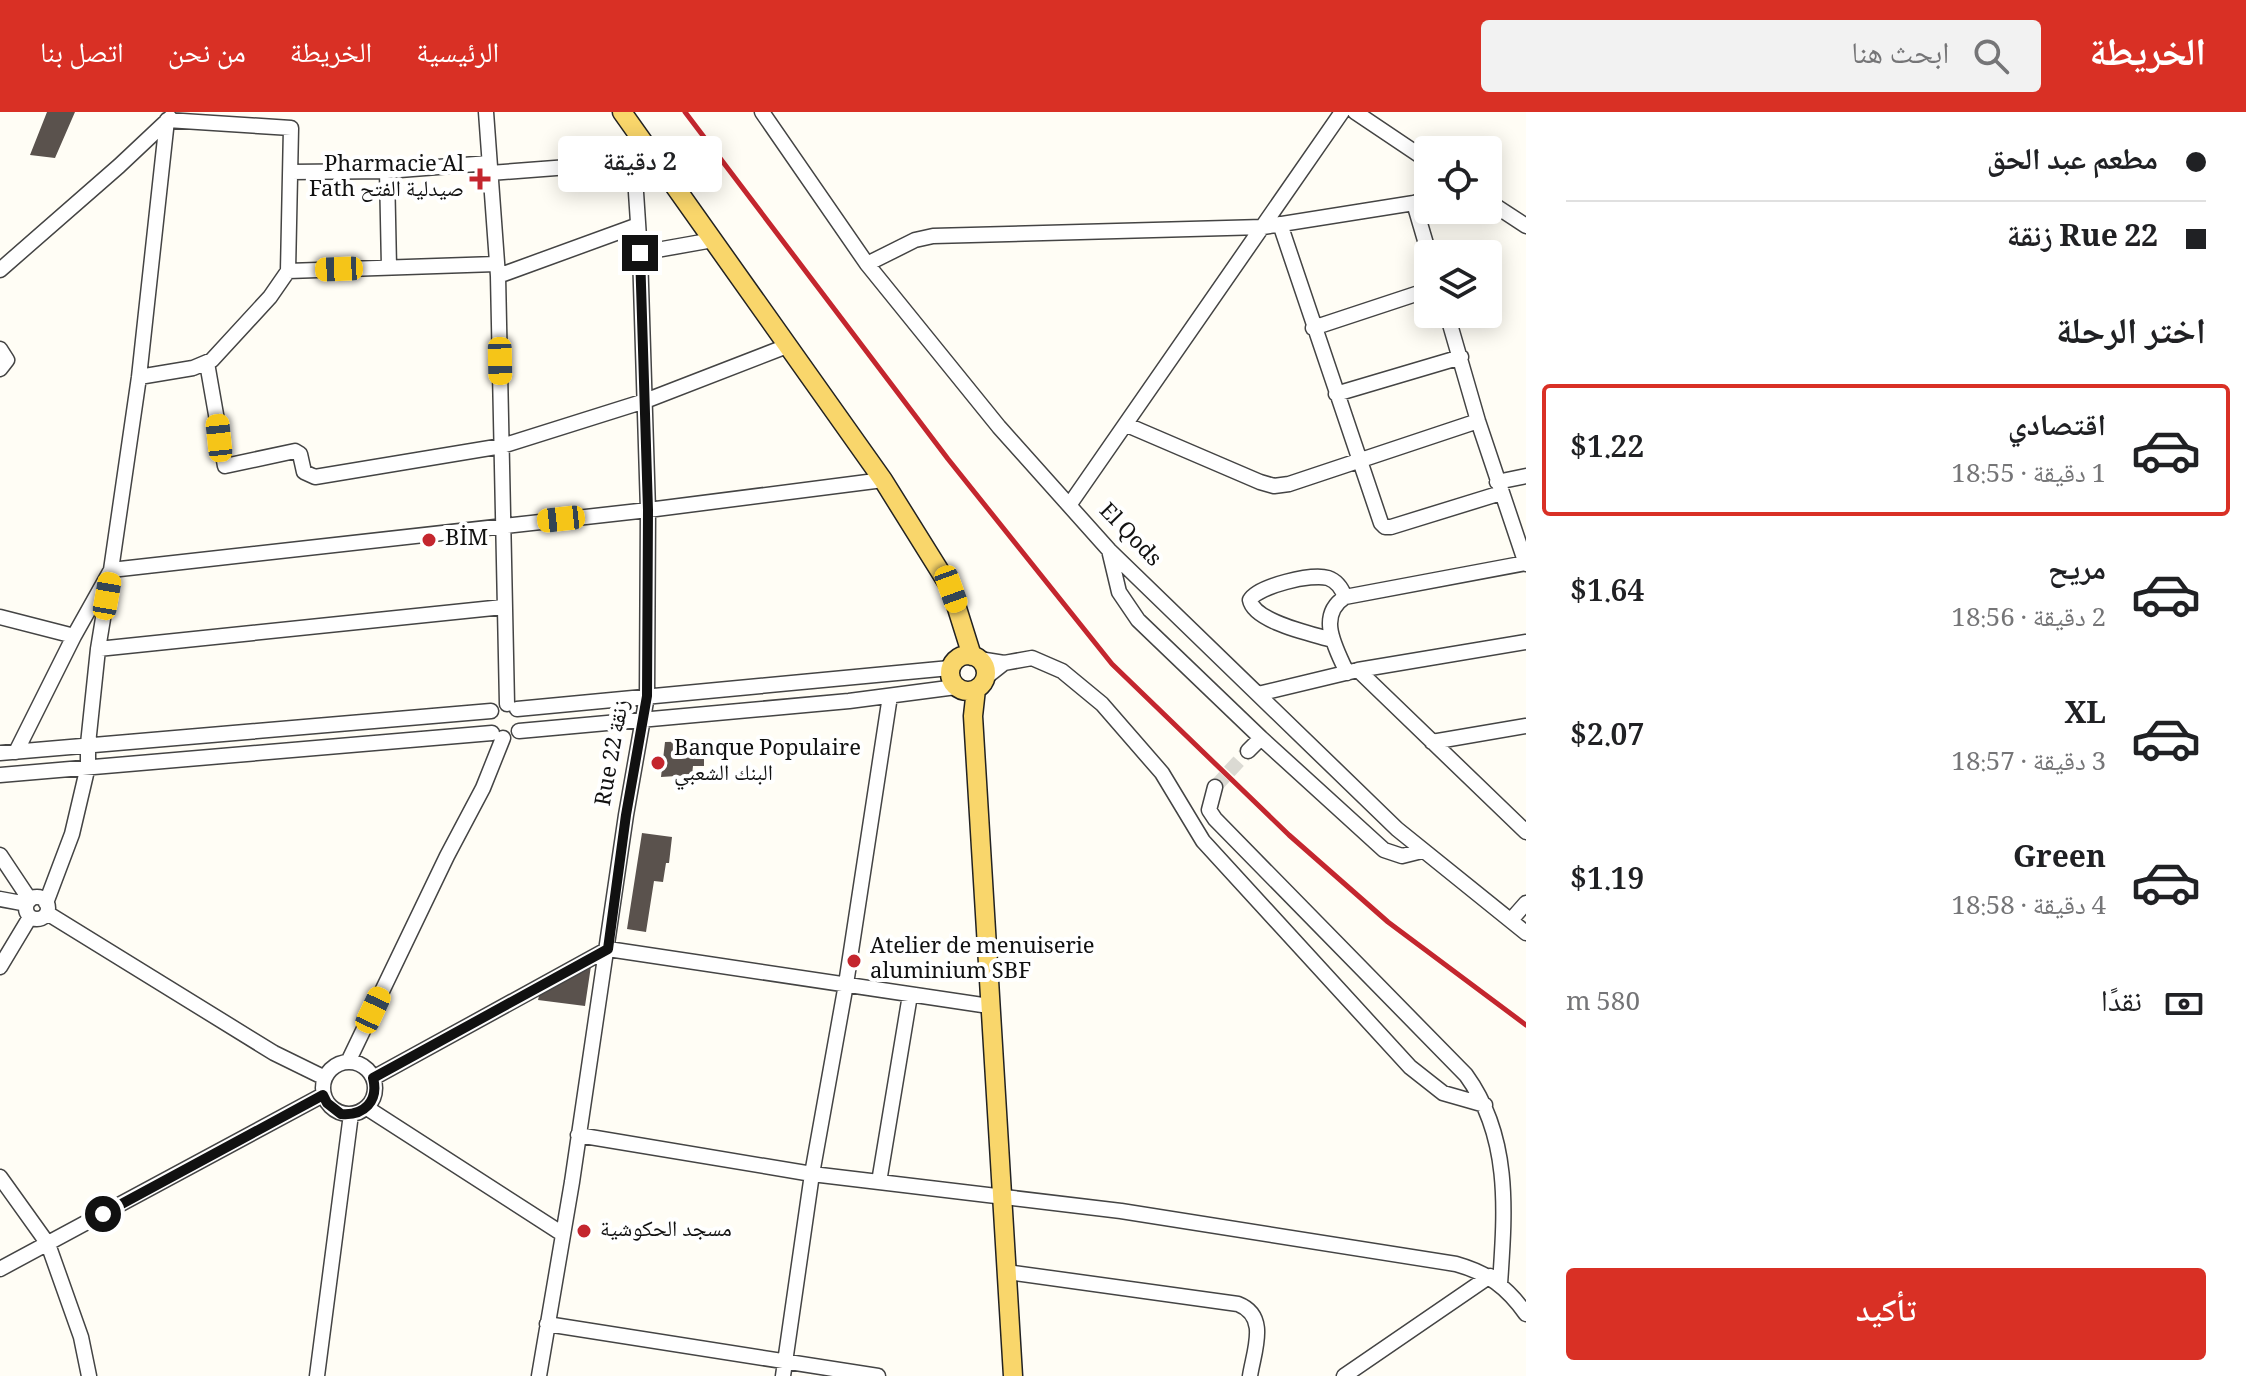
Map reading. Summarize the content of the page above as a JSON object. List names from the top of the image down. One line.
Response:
{"streets":{"street":["El Qods","Rue 22 زنقة"]},"places":{"health":["Pharmacie Al Fath صيدلية الفتح"],"other":["BİM","Banque Populaire البنك الشعبي","Atelier de menuiserie aluminium SBF","مسجد الحكوشية"]},"page":{"header":"الخريطة","search":"ابحث هنا","nav":["الرئيسية","الخريطة","من نحن","اتصل بنا"],"banner":["مطعم عبد الحق","Rue 22 زنقة"],"bubble":"2 دقيقة","heading":"اختر الرحلة","list":[{"name":"اقتصادي","note":"1 دقيقة · 18:55","value":"$1.22"},{"name":"مريح","note":"2 دقيقة · 18:56","value":"$1.64"},{"name":"XL","note":"3 دقيقة · 18:57","value":"$2.07"},{"name":"Green","note":"4 دقيقة · 18:58","value":"$1.19"}],"pay":["نقدًا","580 m"],"buttons":"تأكيد"}}
